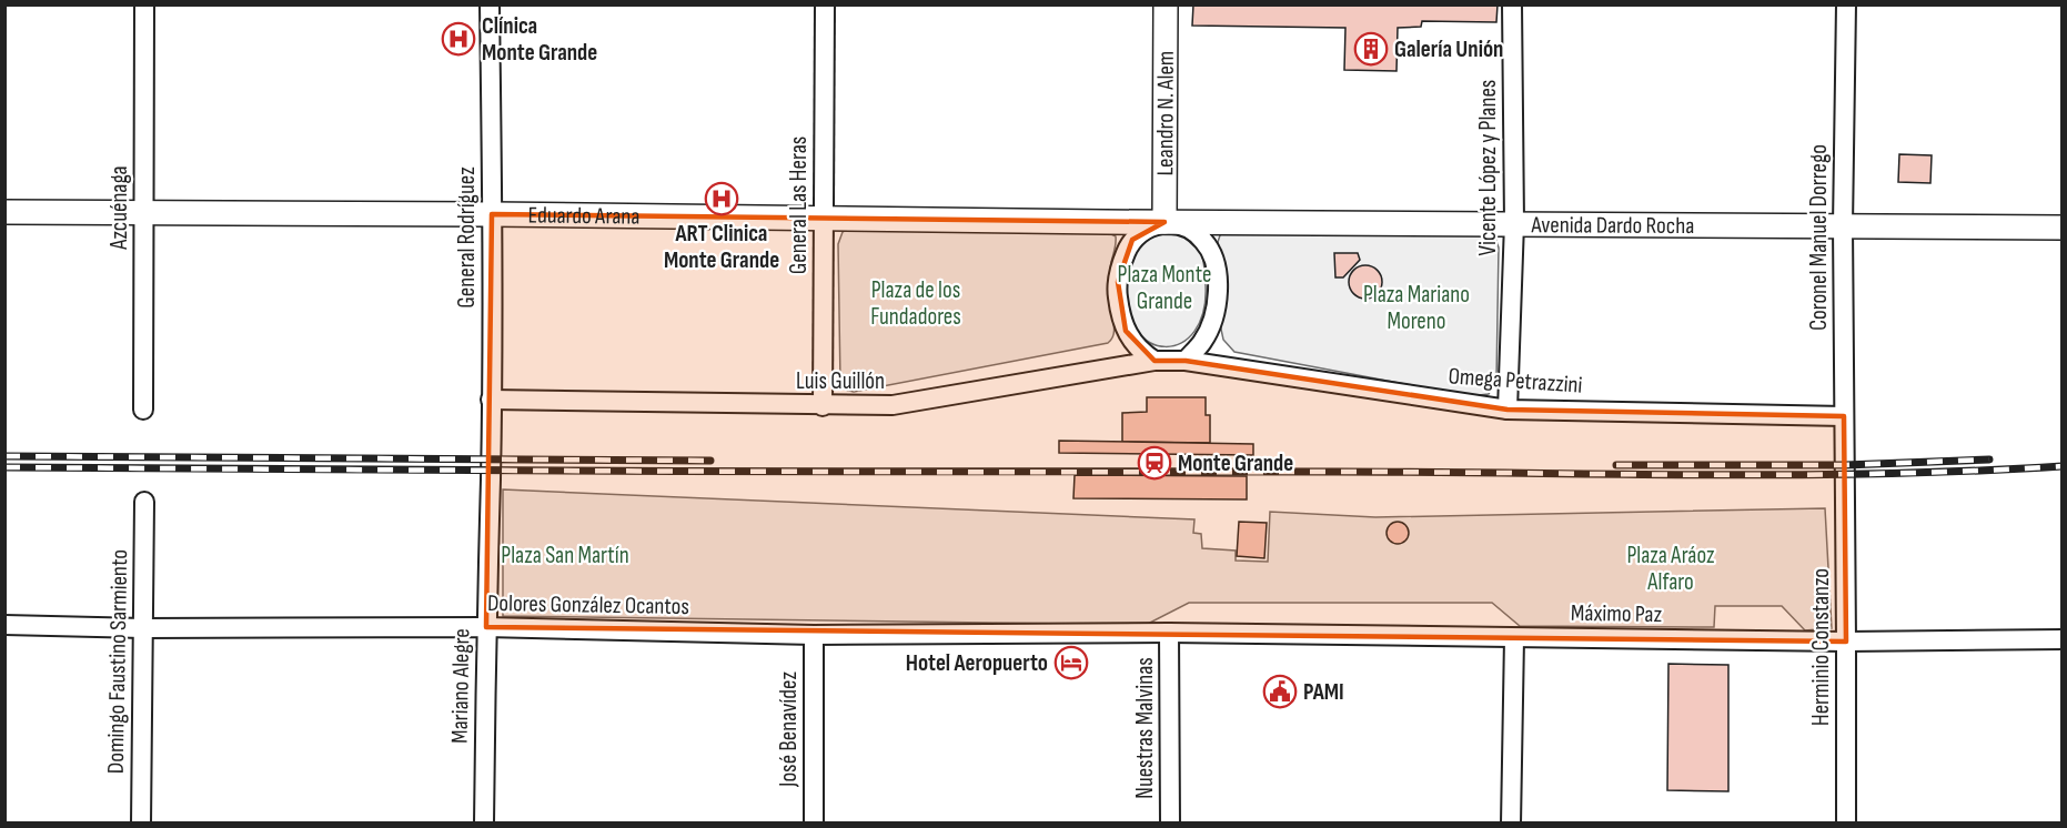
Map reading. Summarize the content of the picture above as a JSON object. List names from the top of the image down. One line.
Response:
{"streets":{"main road":["Leandro N. Alem","Eduardo Arana","Avenida Dardo Rocha"],"street":["Vicente López y Planes","General Las Heras","Azcuénaga","General Rodríguez","Coronel Manuel Dorrego","Luis Guillón","Omega Petrazzini","Dolores González Ocantos","Máximo Paz","Herminio Constanzo","Domingo Faustino Sarmiento","Mariano Alegre","Nuestras Malvinas","José Benavídez"]},"crossings":[["Leandro N. Alem","Eduardo Arana"],["Leandro N. Alem","Avenida Dardo Rocha"],["Leandro N. Alem","Luis Guillón"],["Leandro N. Alem","Omega Petrazzini"],["Vicente López y Planes","Avenida Dardo Rocha"],["Vicente López y Planes","Omega Petrazzini"],["General Las Heras","Eduardo Arana"],["General Las Heras","Luis Guillón"],["Azcuénaga","Eduardo Arana"],["Eduardo Arana","Avenida Dardo Rocha"],["Eduardo Arana","General Rodríguez"],["Eduardo Arana","Luis Guillón"],["Eduardo Arana","Omega Petrazzini"],["Avenida Dardo Rocha","Coronel Manuel Dorrego"],["Avenida Dardo Rocha","Luis Guillón"],["Avenida Dardo Rocha","Omega Petrazzini"],["General Rodríguez","Luis Guillón"],["General Rodríguez","Mariano Alegre"],["Coronel Manuel Dorrego","Omega Petrazzini"],["Coronel Manuel Dorrego","Herminio Constanzo"],["Luis Guillón","Omega Petrazzini"],["Dolores González Ocantos","Máximo Paz"],["Dolores González Ocantos","Domingo Faustino Sarmiento"],["Dolores González Ocantos","Mariano Alegre"],["Dolores González Ocantos","Nuestras Malvinas"],["Dolores González Ocantos","José Benavídez"],["Máximo Paz","Herminio Constanzo"],["Máximo Paz","Nuestras Malvinas"]],"parks":["Plaza Monte Grande","Plaza de los Fundadores","Plaza Mariano Moreno","Plaza San Martín","Plaza Aráoz Alfaro"],"places":{"hospital":["Clínica Monte Grande","ART Clinica Monte Grande"],"building":["Galería Unión"],"station":["Monte Grande"],"hotel":["Hotel Aeropuerto"],"public building":["PAMI"]}}
